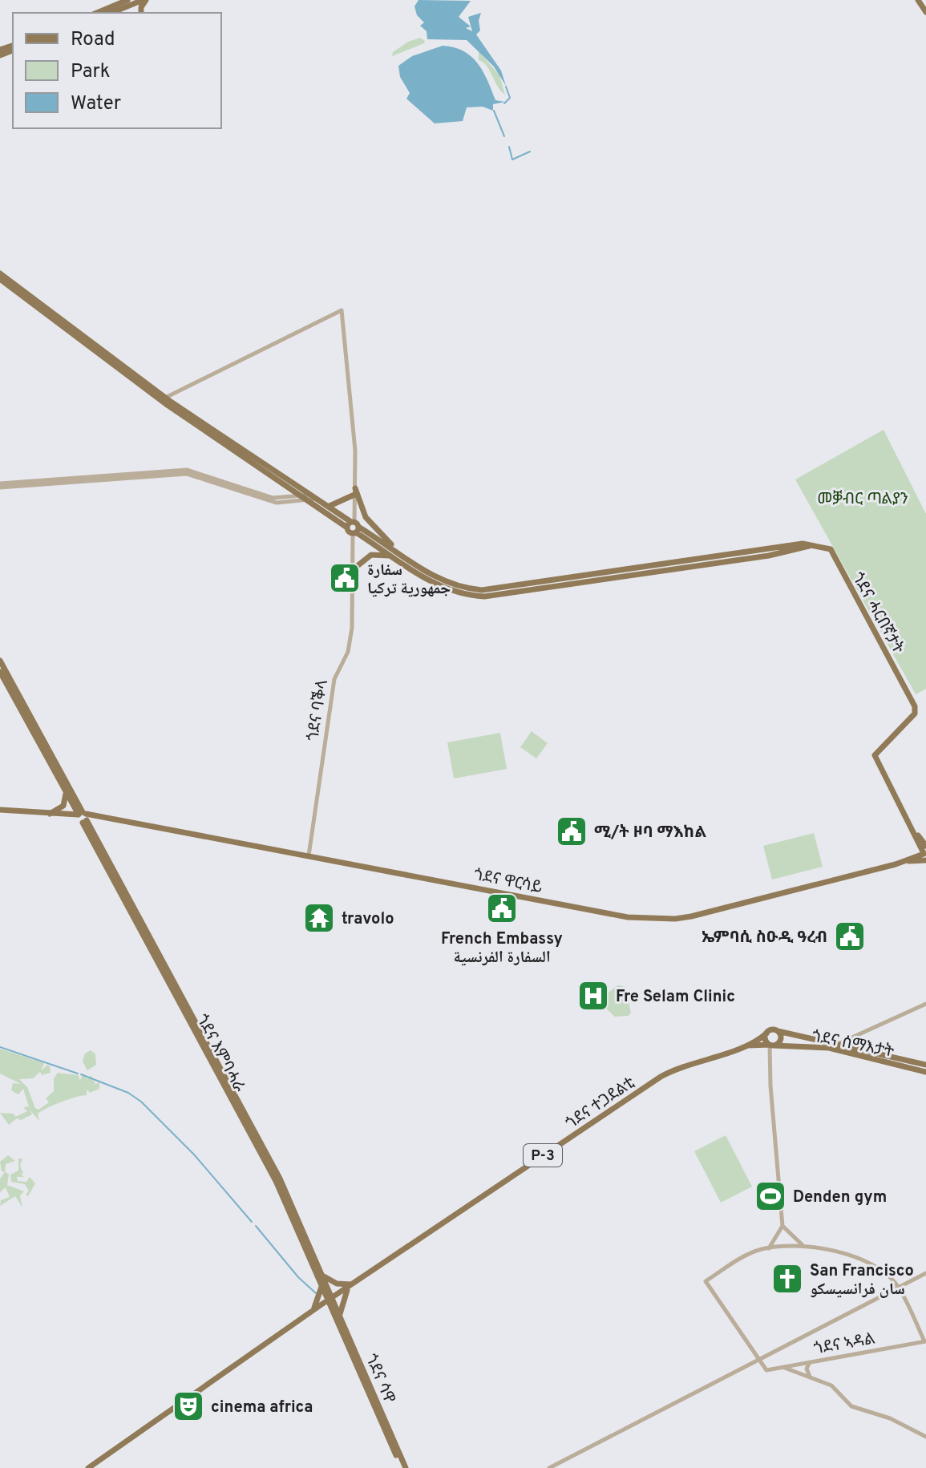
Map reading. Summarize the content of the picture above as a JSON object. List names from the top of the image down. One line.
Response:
{"streets":{"main road":["ጎደና ሓርበኛታት","ጎደና ዋርሳይ","ጎደና ሰማእታት","ጎደና እምባሓራ","ጎደና ተጋደልቲ","P-3","ጎደና ሳዋ"],"street":["ጎደና ባቕላ","ጎደና ኣዳል"]},"crossings":[["ጎደና ባቕላ","ጎደና ዋርሳይ"],["ጎደና ዋርሳይ","ጎደና እምባሓራ"],["ጎደና ሰማእታት","ጎደና ተጋደልቲ"],["ጎደና እምባሓራ","P-3"],["ጎደና እምባሓራ","ጎደና ሳዋ"],["ጎደና ተጋደልቲ","P-3"],["P-3","ጎደና ሳዋ"]],"parks":["መቓብር ጣልያን"],"places":{"public building":["سفارة جمهورية تركيا","ሚ/ት ዞባ ማእከል","French Embassy السفارة الفرنسية","ኤምባሲ ስዑዲ ዓረብ"],"temple":["travolo"],"hospital":["Fre Selam Clinic"],"sports":["Denden gym"],"church":["San Francisco سان فرانسيسكو"],"theatre":["cinema africa"]},"legend":["Road","Park","Water"]}
